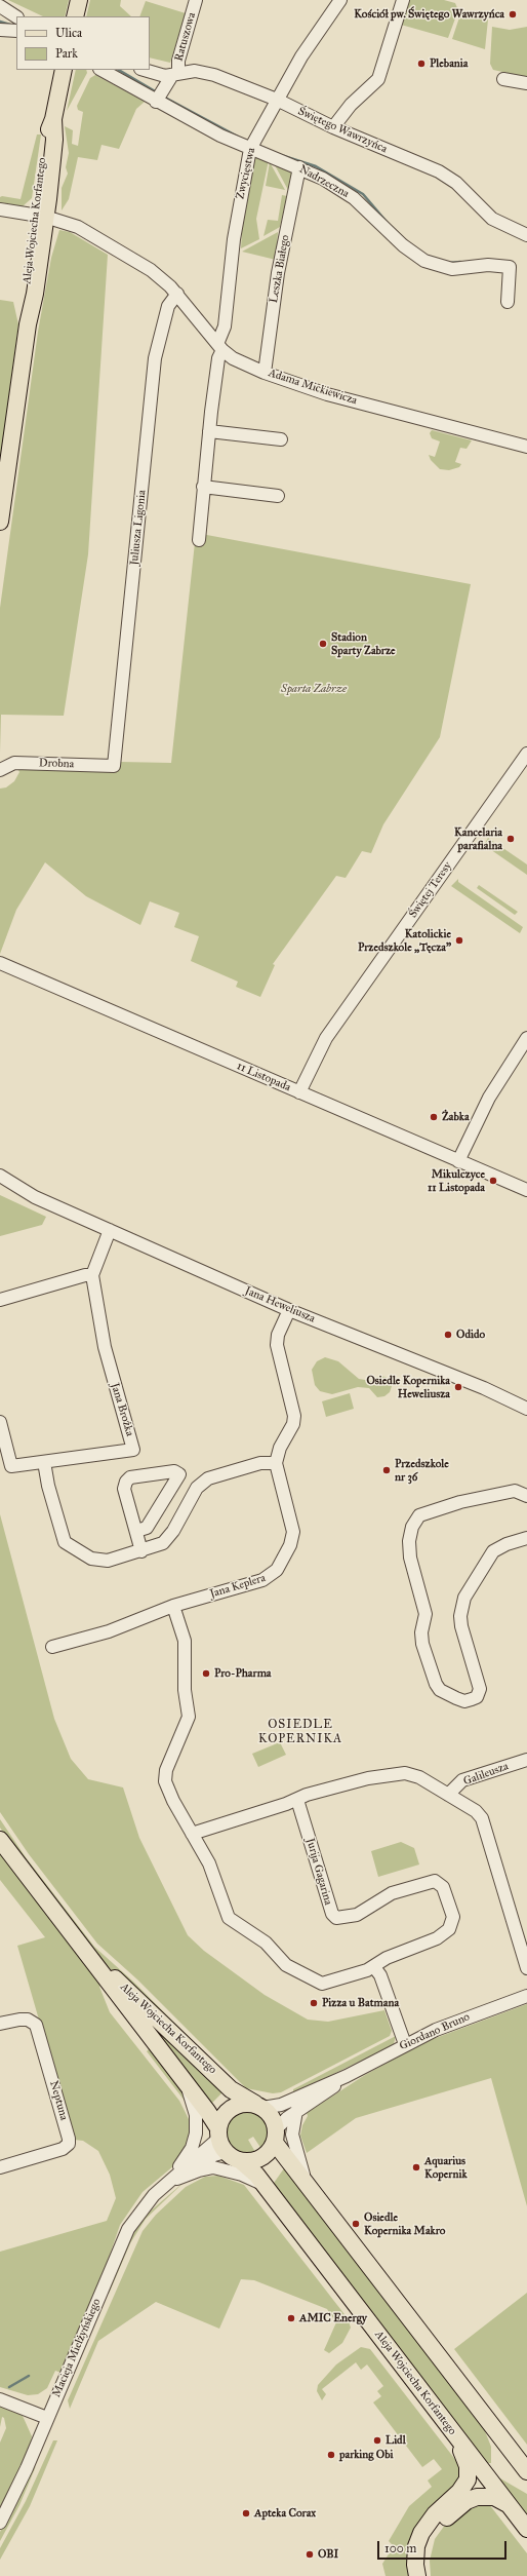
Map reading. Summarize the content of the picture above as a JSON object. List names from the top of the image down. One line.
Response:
{"streets":{"main road":["Aleja Wojciecha Korfantego"],"street":["Ratuszowa","Świętego Wawrzyńca","Zwycięstwa","Nadrzeczna","Leszka Białego","Adama Mickiewicza","Juliusza Ligonia","Drobna","Świętej Teresy","11 Listopada","Jana Heweliusza","Jana Brożka","Jana Keplera","Galileusza","Jurija Gagarina","Giordano Bruno","Neptuna","Macieja Mielżyńskiego"]},"crossings":[["Ratuszowa","Świętego Wawrzyńca"],["Ratuszowa","Nadrzeczna"],["Świętego Wawrzyńca","Zwycięstwa"],["Zwycięstwa","Nadrzeczna"],["Zwycięstwa","Adama Mickiewicza"],["Nadrzeczna","Leszka Białego"],["Aleja Wojciecha Korfantego","Adama Mickiewicza"],["Aleja Wojciecha Korfantego","Giordano Bruno"],["Aleja Wojciecha Korfantego","Macieja Mielżyńskiego"],["Leszka Białego","Adama Mickiewicza"],["Adama Mickiewicza","Juliusza Ligonia"],["Juliusza Ligonia","Drobna"],["Świętej Teresy","11 Listopada"],["Giordano Bruno","Macieja Mielżyńskiego"]],"districts":["OSIEDLE KOPERNIKA"],"parks":["Sparta Zabrze"],"places":["Kościół pw. Świętego Wawrzyńca","Plebania","Stadion Sparty Zabrze","Kancelaria parafialna","Katolickie Przedszkole „Tęcza”","Żabka","Mikulczyce 11 Listopada","Odido","Osiedle Kopernika Heweliusza","Przedszkole nr 36","Pro-Pharma","Pizza u Batmana","Aquarius Kopernik","Osiedle Kopernika Makro","AMIC Energy","Lidl","parking Obi","Apteka Corax","OBI"],"legend":["Ulica","Park"],"scale_bar":"100 m"}
